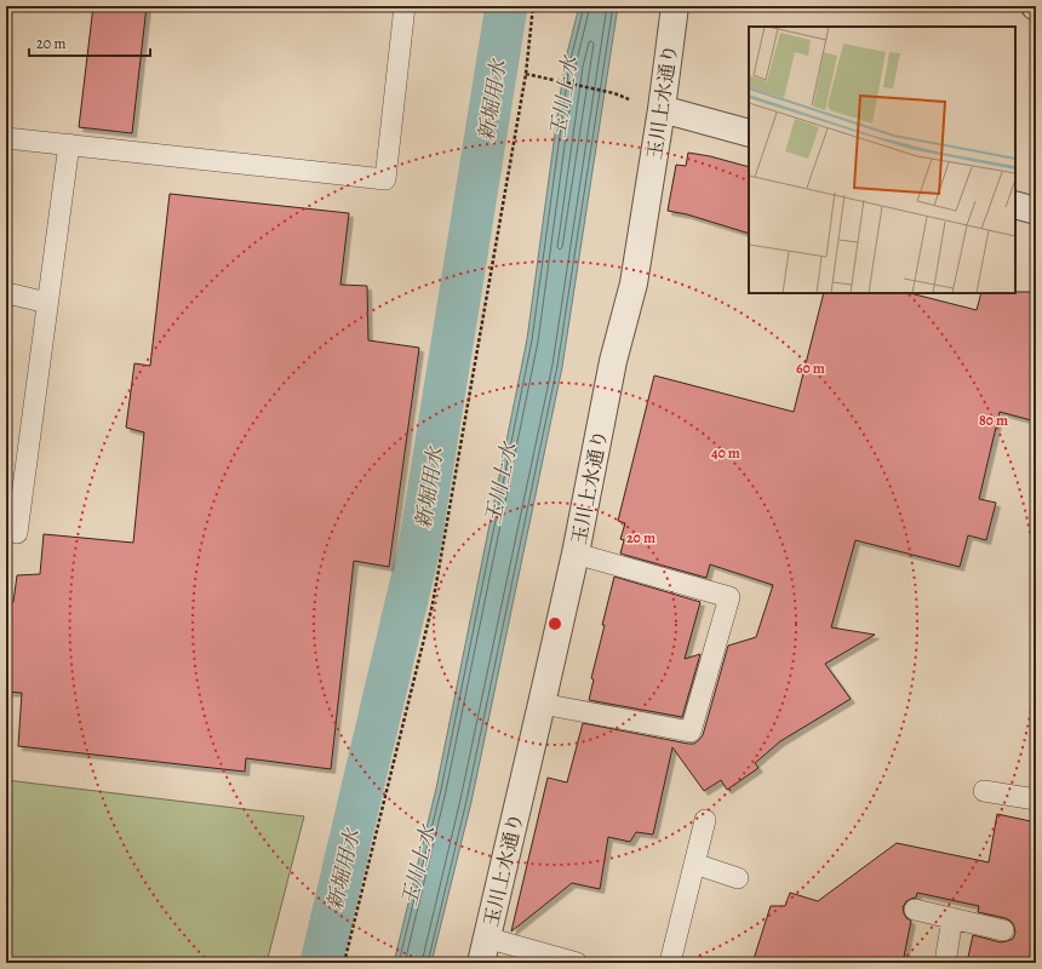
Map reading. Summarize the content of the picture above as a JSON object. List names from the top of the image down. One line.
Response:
{"streets":{"street":["玉川上水通り"]},"water":["玉川上水","新堀用水"],"scale_bar":"20 m","rings":["60 m","80 m","40 m","20 m"]}
